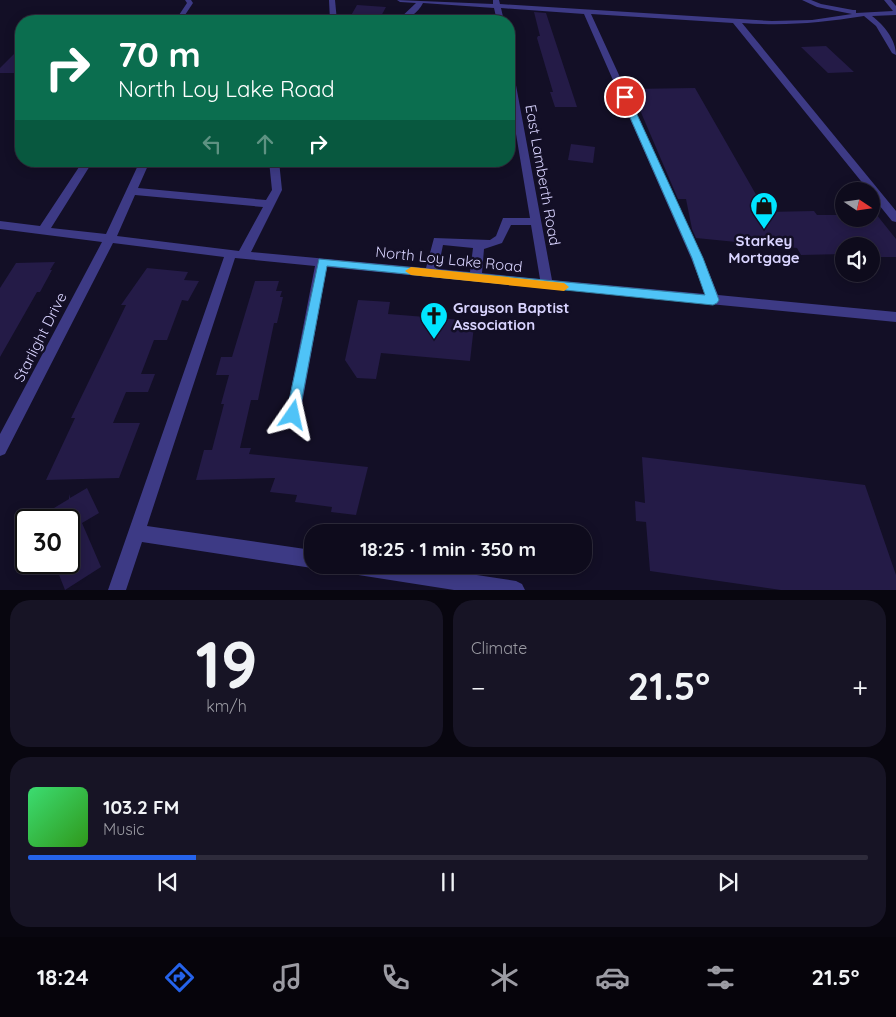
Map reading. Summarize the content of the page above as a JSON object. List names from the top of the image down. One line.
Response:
{"streets":{"street":["East Lamberth Road","North Loy Lake Road","Starlight Drive"]},"crossings":[["East Lamberth Road","North Loy Lake Road"],["North Loy Lake Road","Starlight Drive"]],"places":{"shop":["Starkey Mortgage"],"church":["Grayson Baptist Association"]},"north":"right","page":{"turn":["70 m","North Loy Lake Road"],"limit":"30","trip":"18:25 · 1 min · 350 m","tile":[["19","km/h"],"Climate"],"heat":["−","21.5°","+"],"song":["103.2 FM","Music"],"tabs":["18:24","21.5°"]}}
